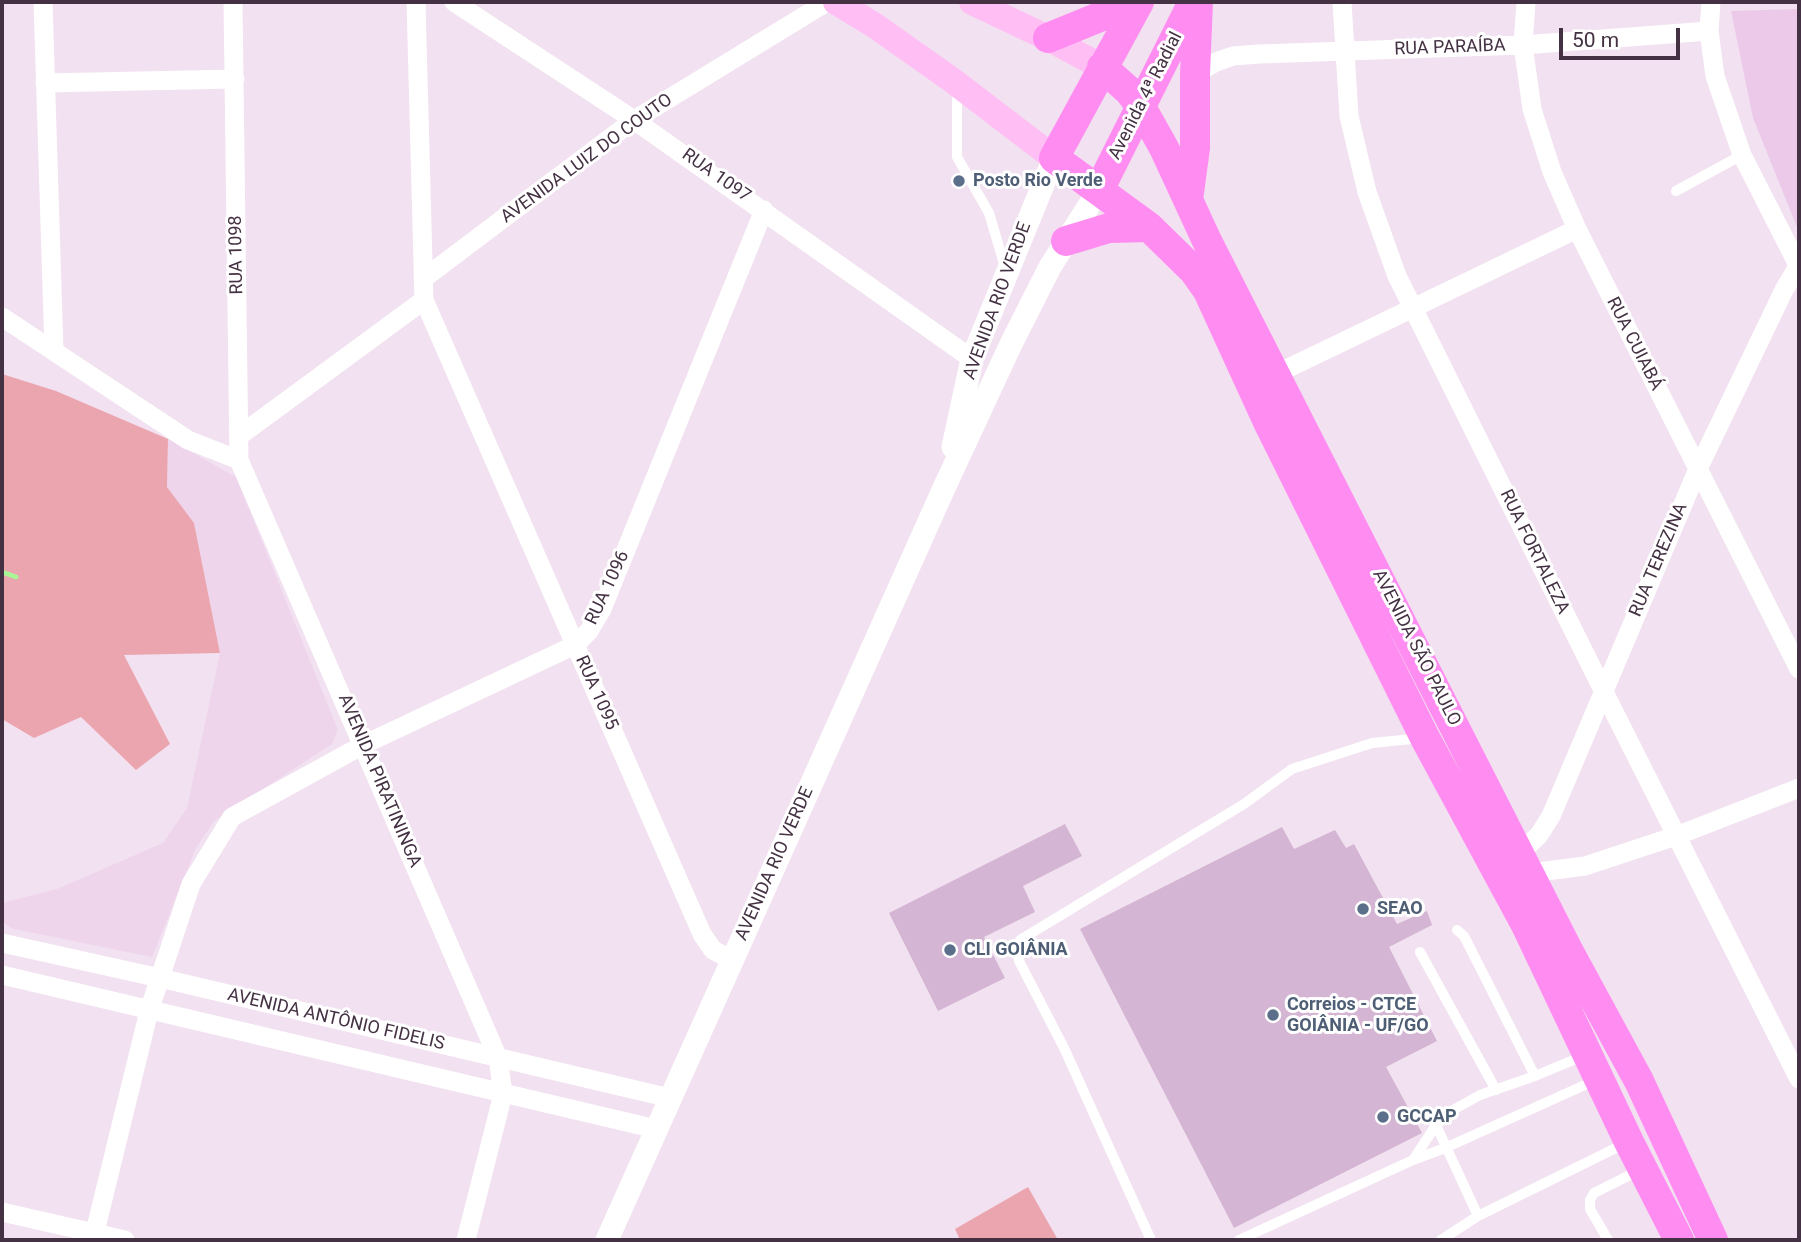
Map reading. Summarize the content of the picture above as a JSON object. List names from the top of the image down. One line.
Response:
{"streets":{"main road":["Avenida 4ª Radial","AVENIDA SÃO PAULO"],"street":["RUA PARAÍBA","AVENIDA LUIZ DO COUTO","RUA 1097","RUA 1098","AVENIDA RIO VERDE","RUA CUIABÁ","RUA FORTALEZA","RUA TEREZINA","RUA 1096","RUA 1095","AVENIDA PIRATININGA","AVENIDA ANTÔNIO FIDELIS"]},"crossings":[["RUA PARAÍBA","RUA CUIABÁ"],["RUA PARAÍBA","RUA FORTALEZA"],["Avenida 4ª Radial","AVENIDA RIO VERDE"],["Avenida 4ª Radial","AVENIDA SÃO PAULO"],["AVENIDA LUIZ DO COUTO","RUA 1097"],["RUA 1097","AVENIDA RIO VERDE"],["RUA 1097","RUA 1096"],["RUA 1098","AVENIDA PIRATININGA"],["AVENIDA RIO VERDE","AVENIDA SÃO PAULO"],["AVENIDA RIO VERDE","RUA 1095"],["AVENIDA RIO VERDE","AVENIDA ANTÔNIO FIDELIS"],["RUA CUIABÁ","RUA TEREZINA"],["RUA FORTALEZA","RUA TEREZINA"],["RUA TEREZINA","AVENIDA SÃO PAULO"],["RUA 1096","RUA 1095"],["RUA 1096","AVENIDA PIRATININGA"],["RUA 1096","AVENIDA ANTÔNIO FIDELIS"],["AVENIDA PIRATININGA","AVENIDA ANTÔNIO FIDELIS"]],"places":["Posto Rio Verde","SEAO","CLI GOIÂNIA","Correios - CTCE GOIÂNIA - UF/GO","GCCAP"],"scale_bar":"50 m"}
